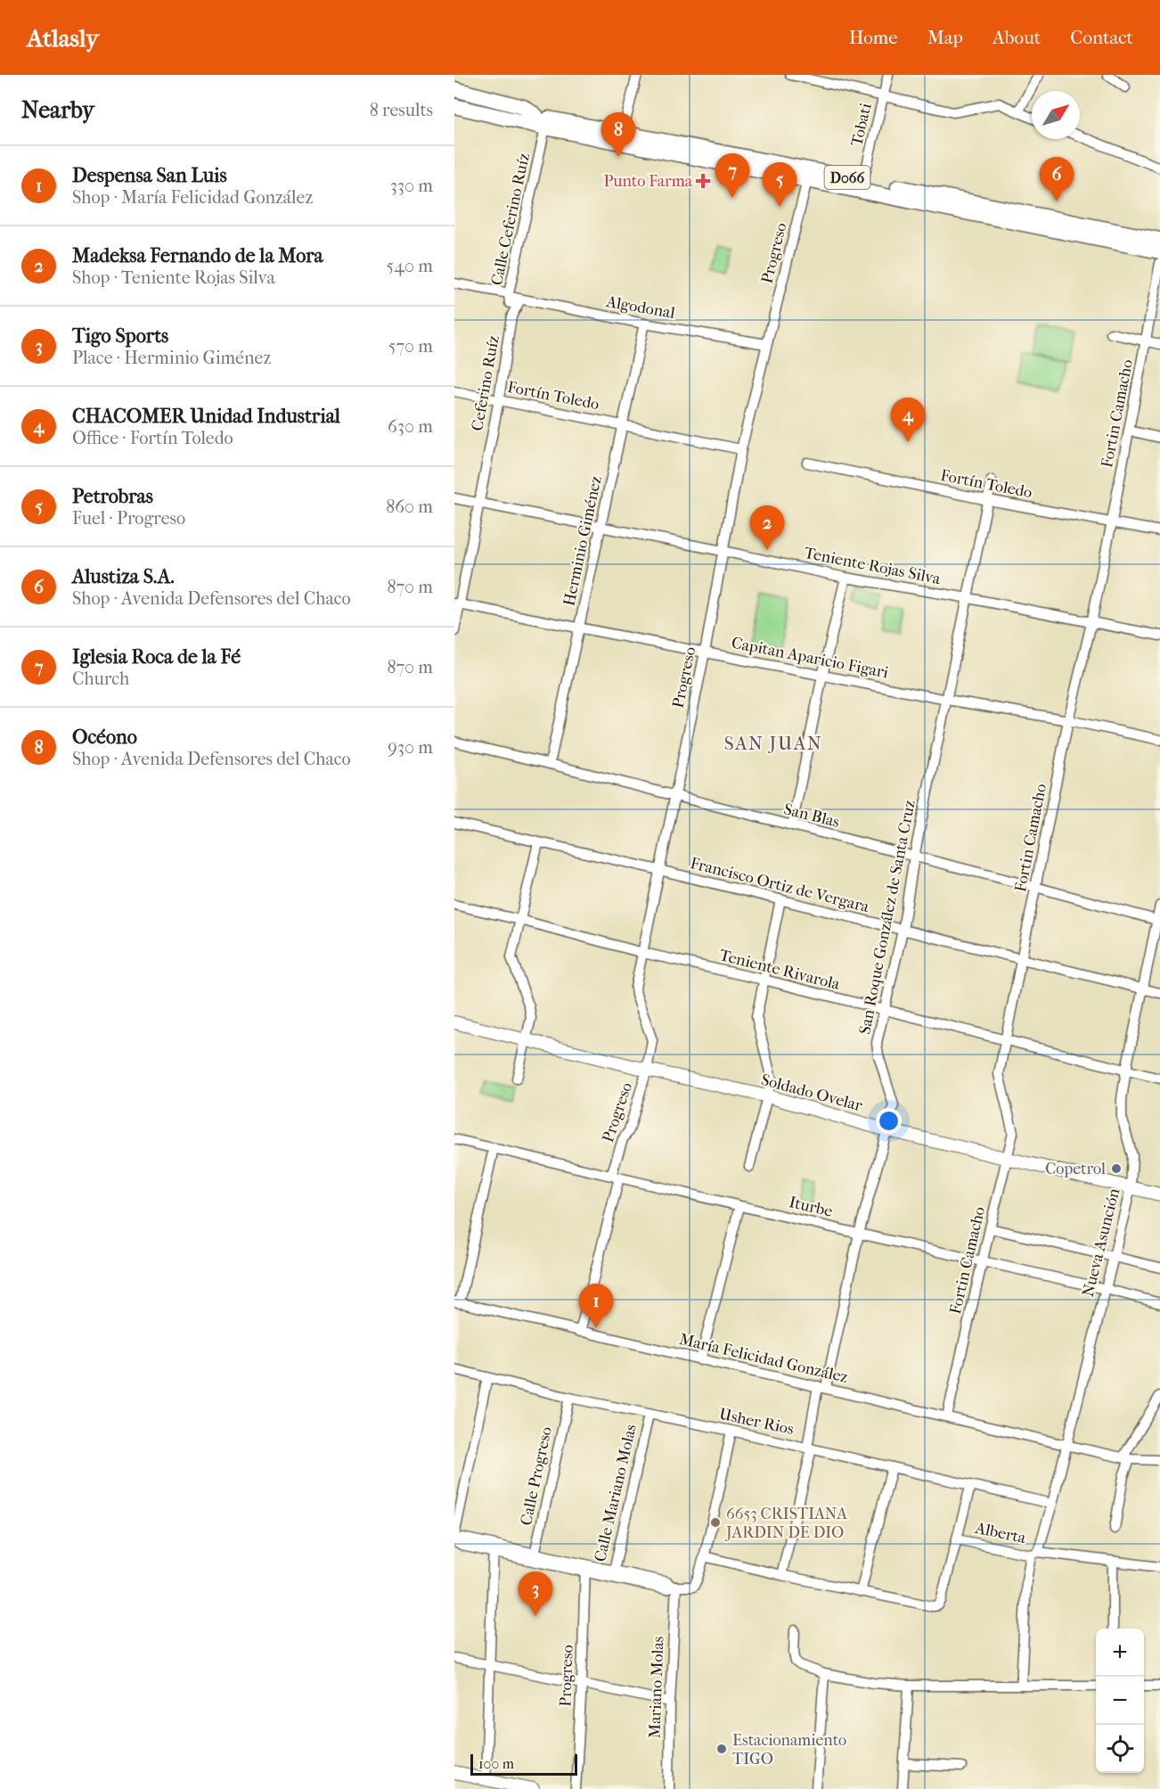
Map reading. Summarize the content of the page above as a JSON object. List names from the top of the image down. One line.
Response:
{"streets":{"highway":["D066"],"main road":["Soldado Ovelar"],"street":["Tobati","Calle Ceferino Ruíz","Progreso","Algodonal","Ceferino Ruíz","Fortín Toledo","Fortin Camacho","Herminio Giménez","Teniente Rojas Silva","Capitan Aparicio Figari","San Blas","Francisco Ortiz de Vergara","San Roque González de Santa Cruz","Teniente Rivarola","Iturbe","Nueva Asunción","María Felicidad González","Usher Rios","Calle Progreso","Calle Mariano Molas","Alberta","Mariano Molas"]},"crossings":[["Tobati","D066"],["D066","Calle Ceferino Ruíz"],["D066","Progreso"],["Calle Ceferino Ruíz","Algodonal"],["Calle Ceferino Ruíz","Ceferino Ruíz"],["Progreso","Algodonal"],["Progreso","Fortín Toledo"],["Progreso","Teniente Rojas Silva"],["Progreso","Capitan Aparicio Figari"],["Progreso","San Blas"],["Progreso","Francisco Ortiz de Vergara"],["Progreso","Teniente Rivarola"],["Progreso","Soldado Ovelar"],["Progreso","Iturbe"],["Progreso","María Felicidad González"],["Algodonal","Ceferino Ruíz"],["Algodonal","Herminio Giménez"],["Ceferino Ruíz","Fortín Toledo"],["Ceferino Ruíz","Teniente Rojas Silva"],["Ceferino Ruíz","Capitan Aparicio Figari"],["Fortín Toledo","Fortin Camacho"],["Fortín Toledo","Herminio Giménez"],["Fortín Toledo","San Roque González de Santa Cruz"],["Fortin Camacho","Teniente Rojas Silva"],["Fortin Camacho","Capitan Aparicio Figari"],["Fortin Camacho","San Blas"],["Fortin Camacho","Francisco Ortiz de Vergara"],["Fortin Camacho","Teniente Rivarola"],["Fortin Camacho","Soldado Ovelar"],["Fortin Camacho","Iturbe"],["Fortin Camacho","María Felicidad González"],["Herminio Giménez","Teniente Rojas Silva"],["Herminio Giménez","Capitan Aparicio Figari"],["Herminio Giménez","San Blas"],["Teniente Rojas Silva","San Roque González de Santa Cruz"],["Capitan Aparicio Figari","San Roque González de Santa Cruz"],["San Blas","San Roque González de Santa Cruz"],["San Blas","Nueva Asunción"],["Francisco Ortiz de Vergara","San Roque González de Santa Cruz"],["Francisco Ortiz de Vergara","Nueva Asunción"],["San Roque González de Santa Cruz","Teniente Rivarola"],["San Roque González de Santa Cruz","Soldado Ovelar"],["San Roque González de Santa Cruz","Iturbe"],["San Roque González de Santa Cruz","María Felicidad González"],["San Roque González de Santa Cruz","Usher Rios"],["Teniente Rivarola","Nueva Asunción"],["Soldado Ovelar","Nueva Asunción"],["Iturbe","Nueva Asunción"],["Nueva Asunción","María Felicidad González"],["Nueva Asunción","Usher Rios"],["Nueva Asunción","Alberta"],["Usher Rios","Calle Progreso"],["Usher Rios","Calle Mariano Molas"]],"districts":["SAN JUAN"],"places":{"health":["Punto Farma"],"other":["Copetrol","6653 CRISTIANA JARDIN DE DIO","Estacionamiento TIGO"]},"scale_bar":"100 m","north":"top right","page":{"header":"Atlasly","nav":["Home","Map","About","Contact"],"heading":["Nearby","8 results"],"pins":["8","7","6","5","4","2","1","3"],"list":[{"mark":"1","name":"Despensa San Luis","note":"Shop · María Felicidad González","value":"330 m"},{"mark":"2","name":"Madeksa Fernando de la Mora","note":"Shop · Teniente Rojas Silva","value":"540 m"},{"mark":"3","name":"Tigo Sports","note":"Place · Herminio Giménez","value":"570 m"},{"mark":"4","name":"CHACOMER Unidad Industrial","note":"Office · Fortín Toledo","value":"630 m"},{"mark":"5","name":"Petrobras","note":"Fuel · Progreso","value":"860 m"},{"mark":"6","name":"Alustiza S.A.","note":"Shop · Avenida Defensores del Chaco","value":"870 m"},{"mark":"7","name":"Iglesia Roca de la Fé","note":"Church","value":"870 m"},{"mark":"8","name":"Océono","note":"Shop · Avenida Defensores del Chaco","value":"930 m"}],"map_buttons":["+","−"],"scale":"100 m"}}
